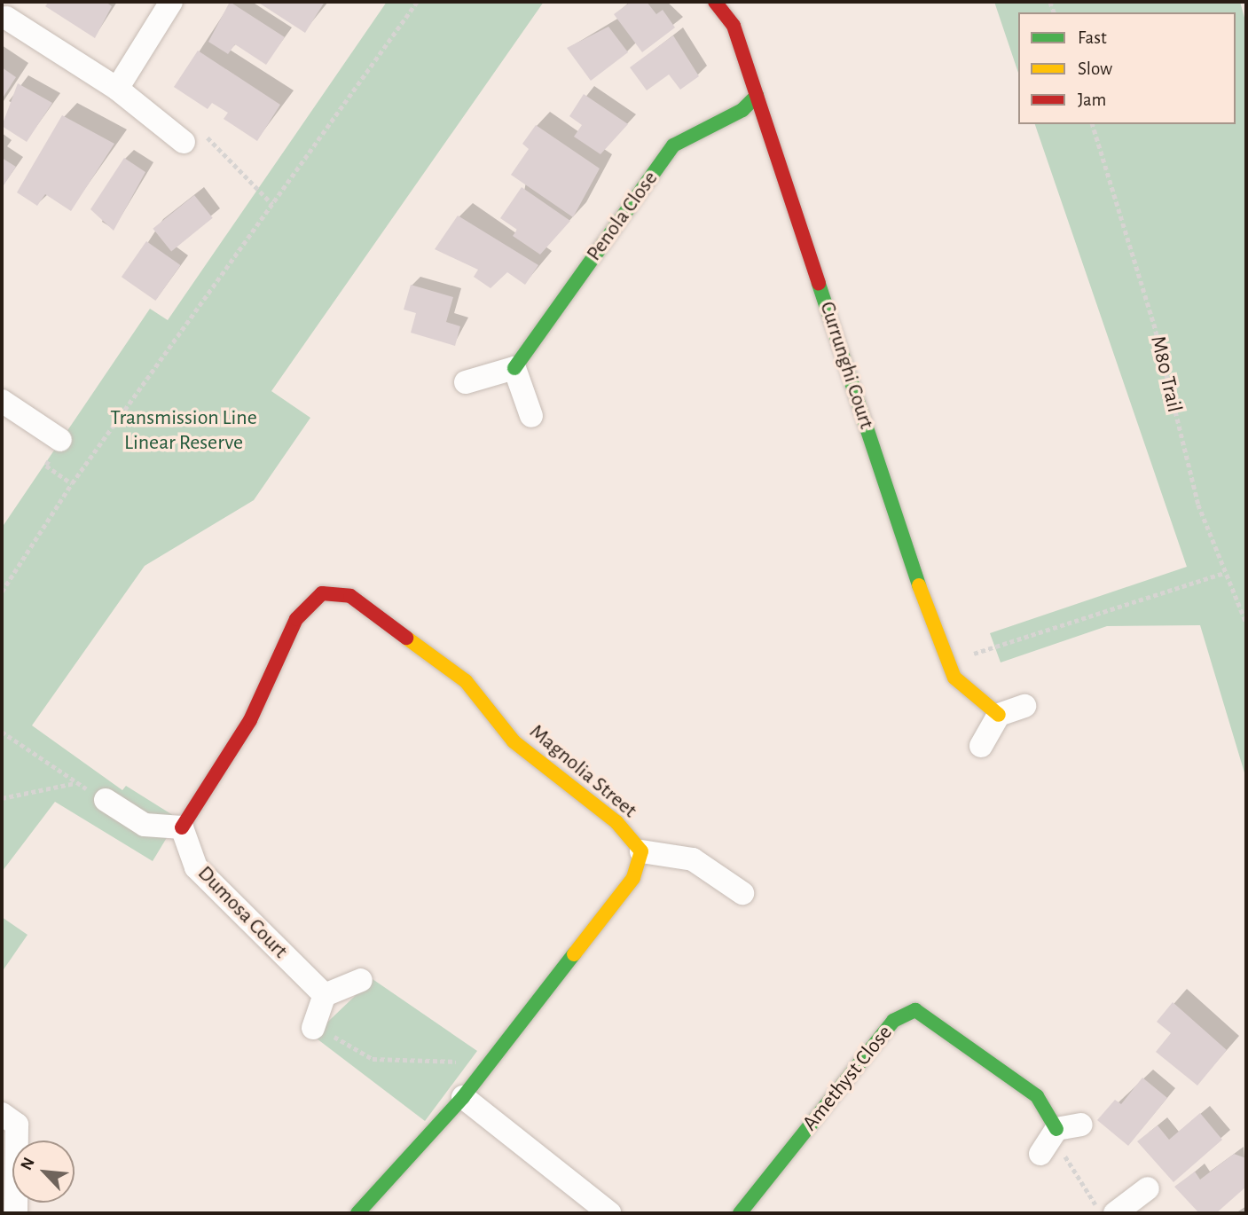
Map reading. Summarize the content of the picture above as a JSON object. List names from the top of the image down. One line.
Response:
{"streets":{"street":["Penola Close","Currunghi Court","Magnolia Street","Dumosa Court","Amethyst Close"],"path":["M80 Trail"]},"crossings":[["Penola Close","Currunghi Court"],["Magnolia Street","Dumosa Court"]],"parks":["Transmission Line Linear Reserve"],"legend":["Fast","Slow","Jam"],"north":"top left"}
